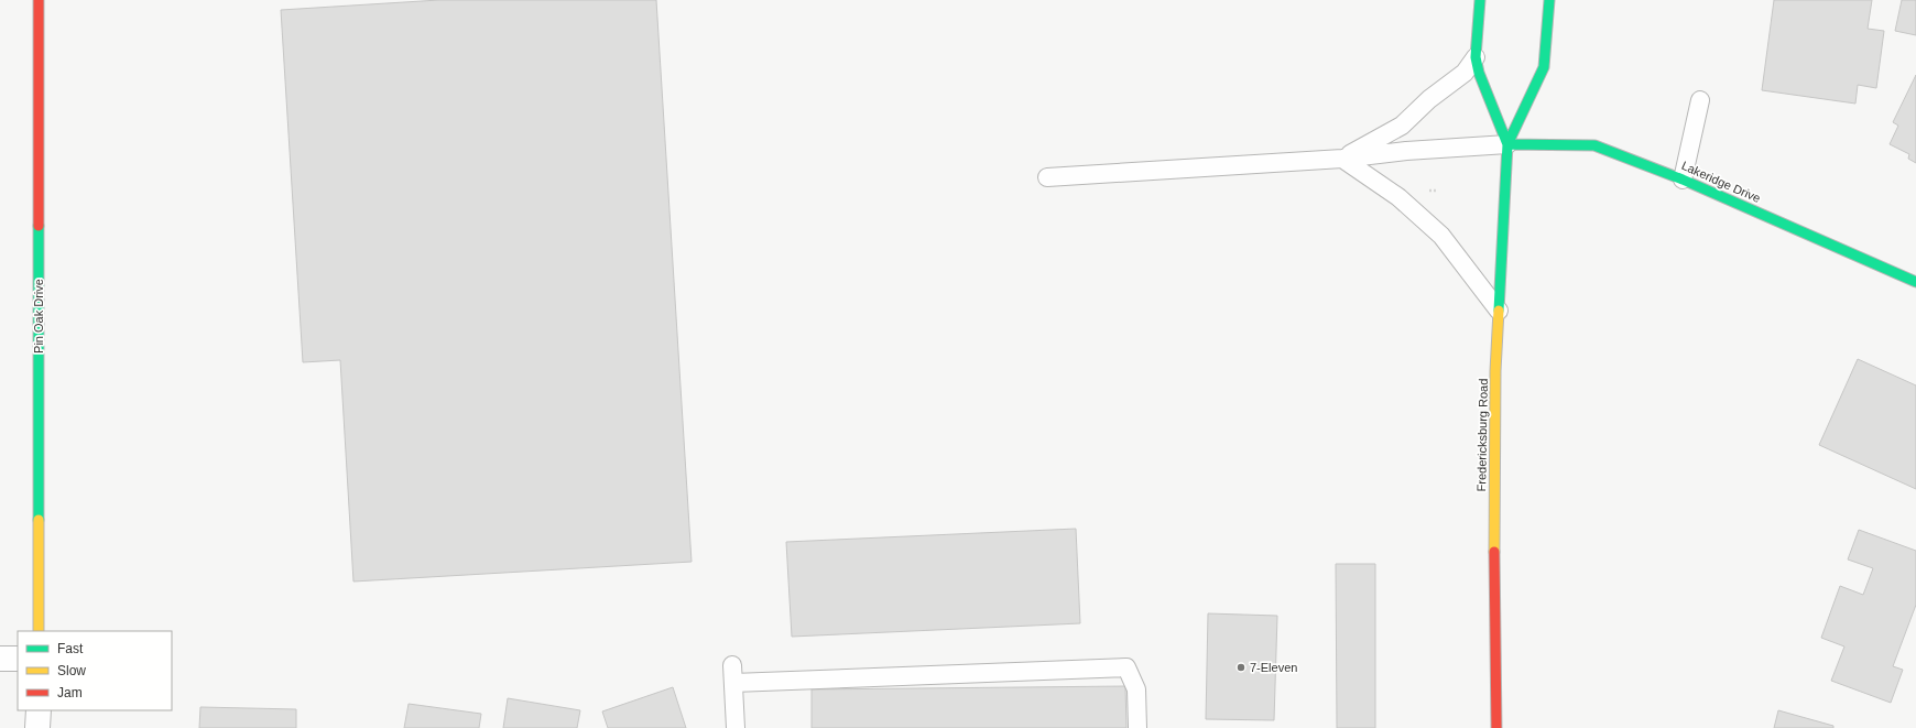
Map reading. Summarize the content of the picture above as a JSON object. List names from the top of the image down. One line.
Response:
{"streets":{"street":["Lakeridge Drive","Pin Oak Drive","Fredericksburg Road"]},"crossings":[["Lakeridge Drive","Fredericksburg Road"]],"places":["7-Eleven"],"legend":["Fast","Slow","Jam"]}
